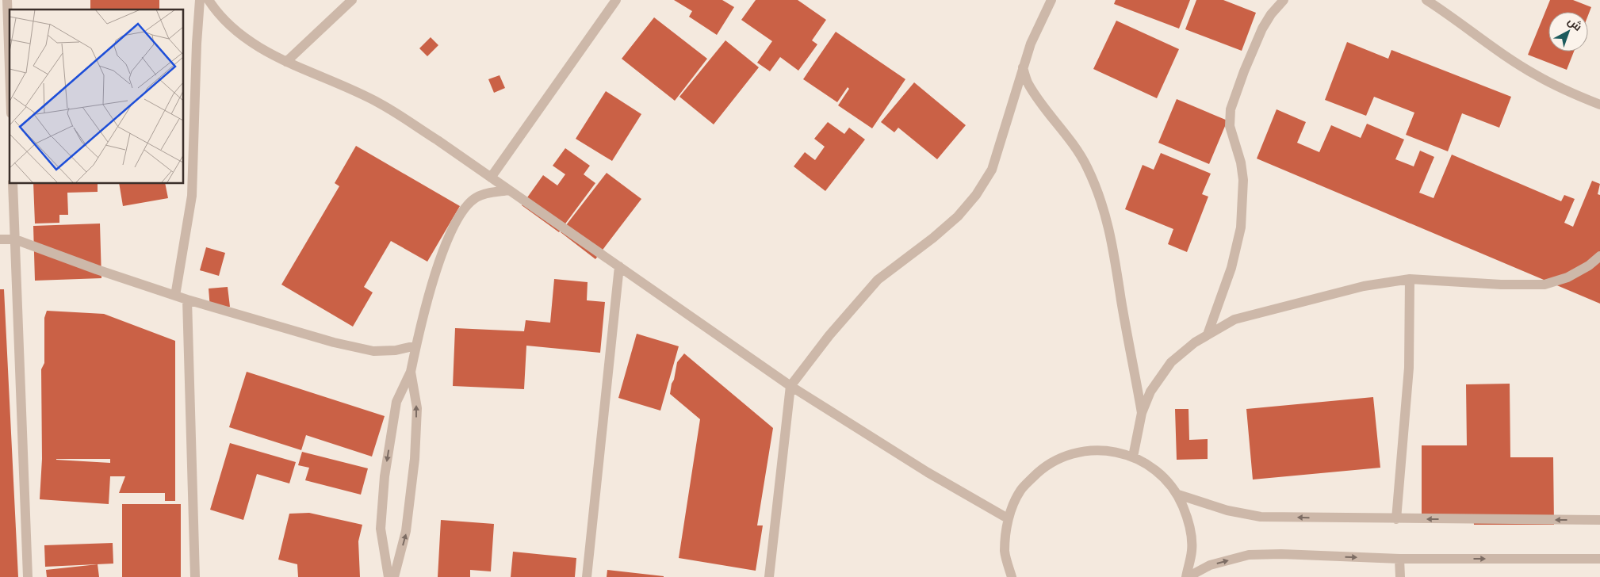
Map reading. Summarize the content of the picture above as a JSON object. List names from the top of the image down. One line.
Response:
{"north":"top right"}
